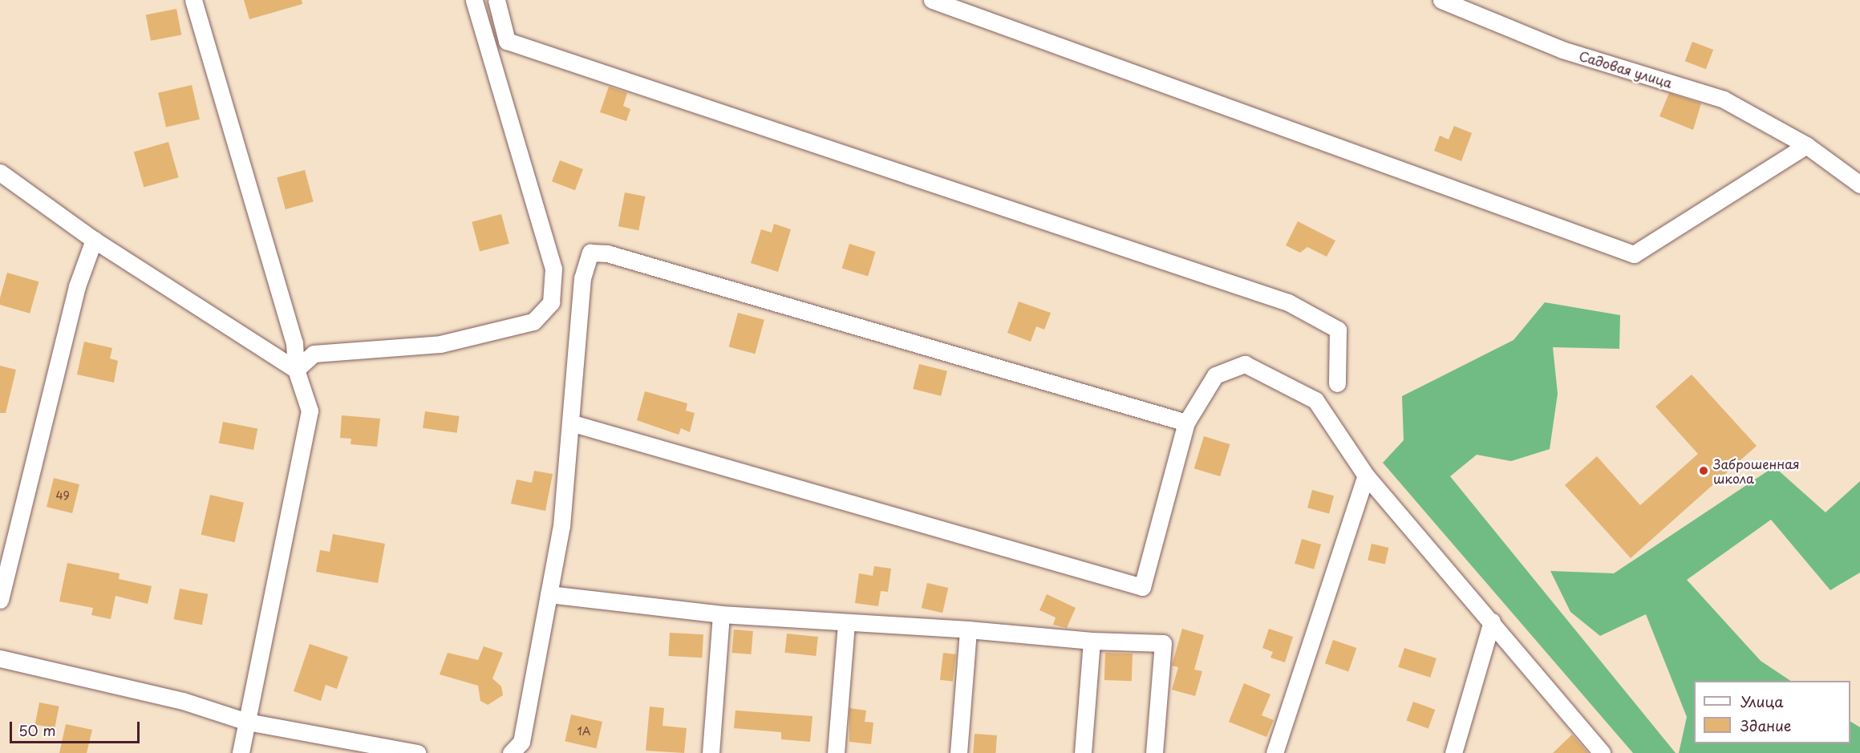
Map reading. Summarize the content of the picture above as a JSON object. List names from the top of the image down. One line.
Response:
{"streets":{"street":["Садовая улица"]},"places":["Заброшенная школа"],"house_numbers":["49","1А"],"legend":["Улица","Здание"],"scale_bar":"50 m"}
